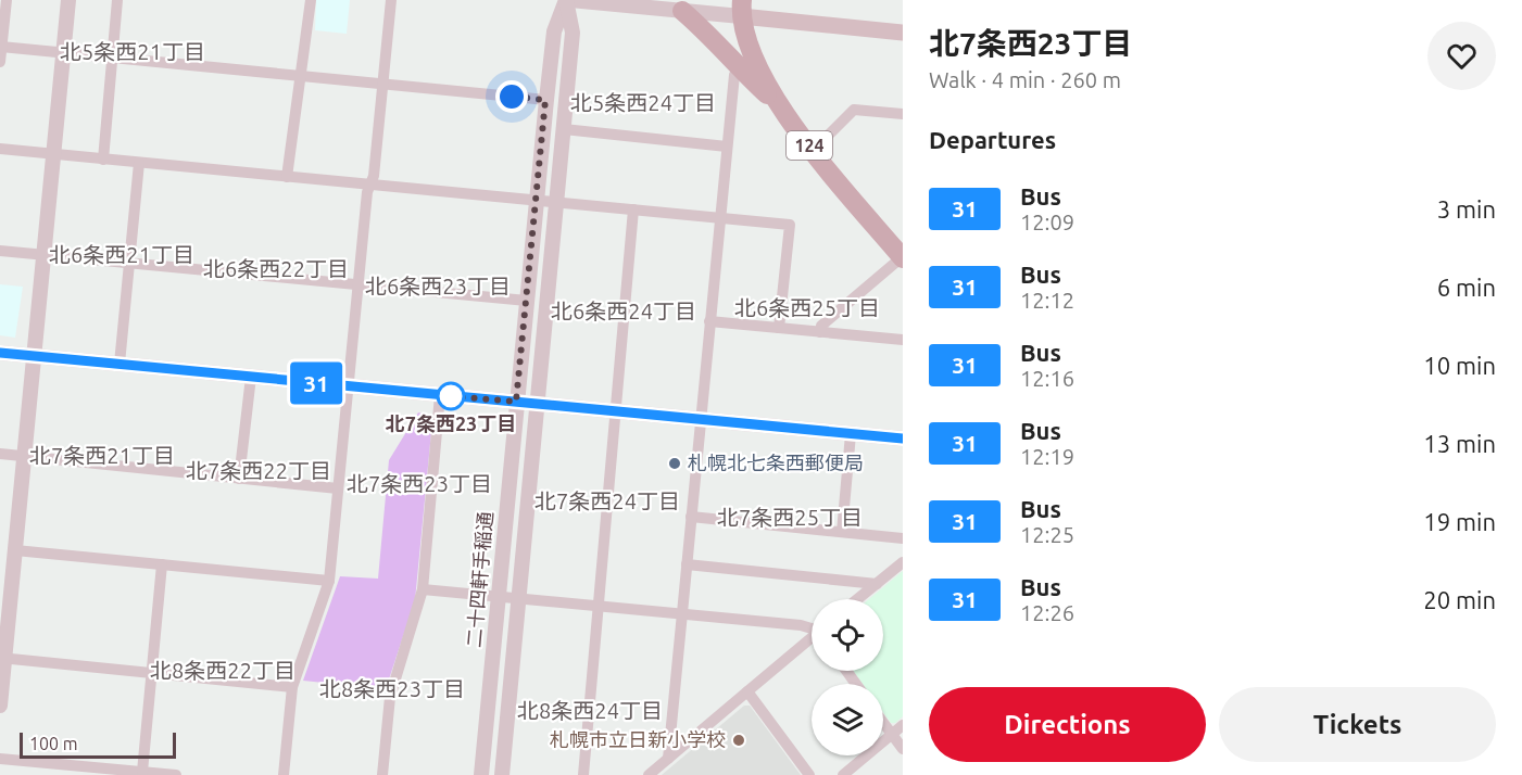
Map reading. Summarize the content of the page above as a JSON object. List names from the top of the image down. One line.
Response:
{"streets":{"main road":["124"],"street":["二十四軒手稲通"]},"districts":["北5条西21丁目","北5条西24丁目","北6条西21丁目","北6条西22丁目","北6条西23丁目","北6条西25丁目","北6条西24丁目","北7条西21丁目","北7条西22丁目","北7条西23丁目","北7条西24丁目","北7条西25丁目","北8条西22丁目","北8条西23丁目","北8条西24丁目"],"places":["北7条西23丁目","札幌北七条西郵便局","札幌市立日新小学校"],"lines":["bus line 31"],"scale_bar":"100 m","page":{"on_map":"31","heading":[["北7条西23丁目","Walk · 4 min · 260 m"],"Departures"],"list":[{"mark":"31","name":"Bus","note":"12:09","value":"3 min"},{"mark":"31","name":"Bus","note":"12:12","value":"6 min"},{"mark":"31","name":"Bus","note":"12:16","value":"10 min"},{"mark":"31","name":"Bus","note":"12:19","value":"13 min"},{"mark":"31","name":"Bus","note":"12:25","value":"19 min"},{"mark":"31","name":"Bus","note":"12:26","value":"20 min"}],"buttons":["Directions","Tickets"],"scale":"100 m"}}
